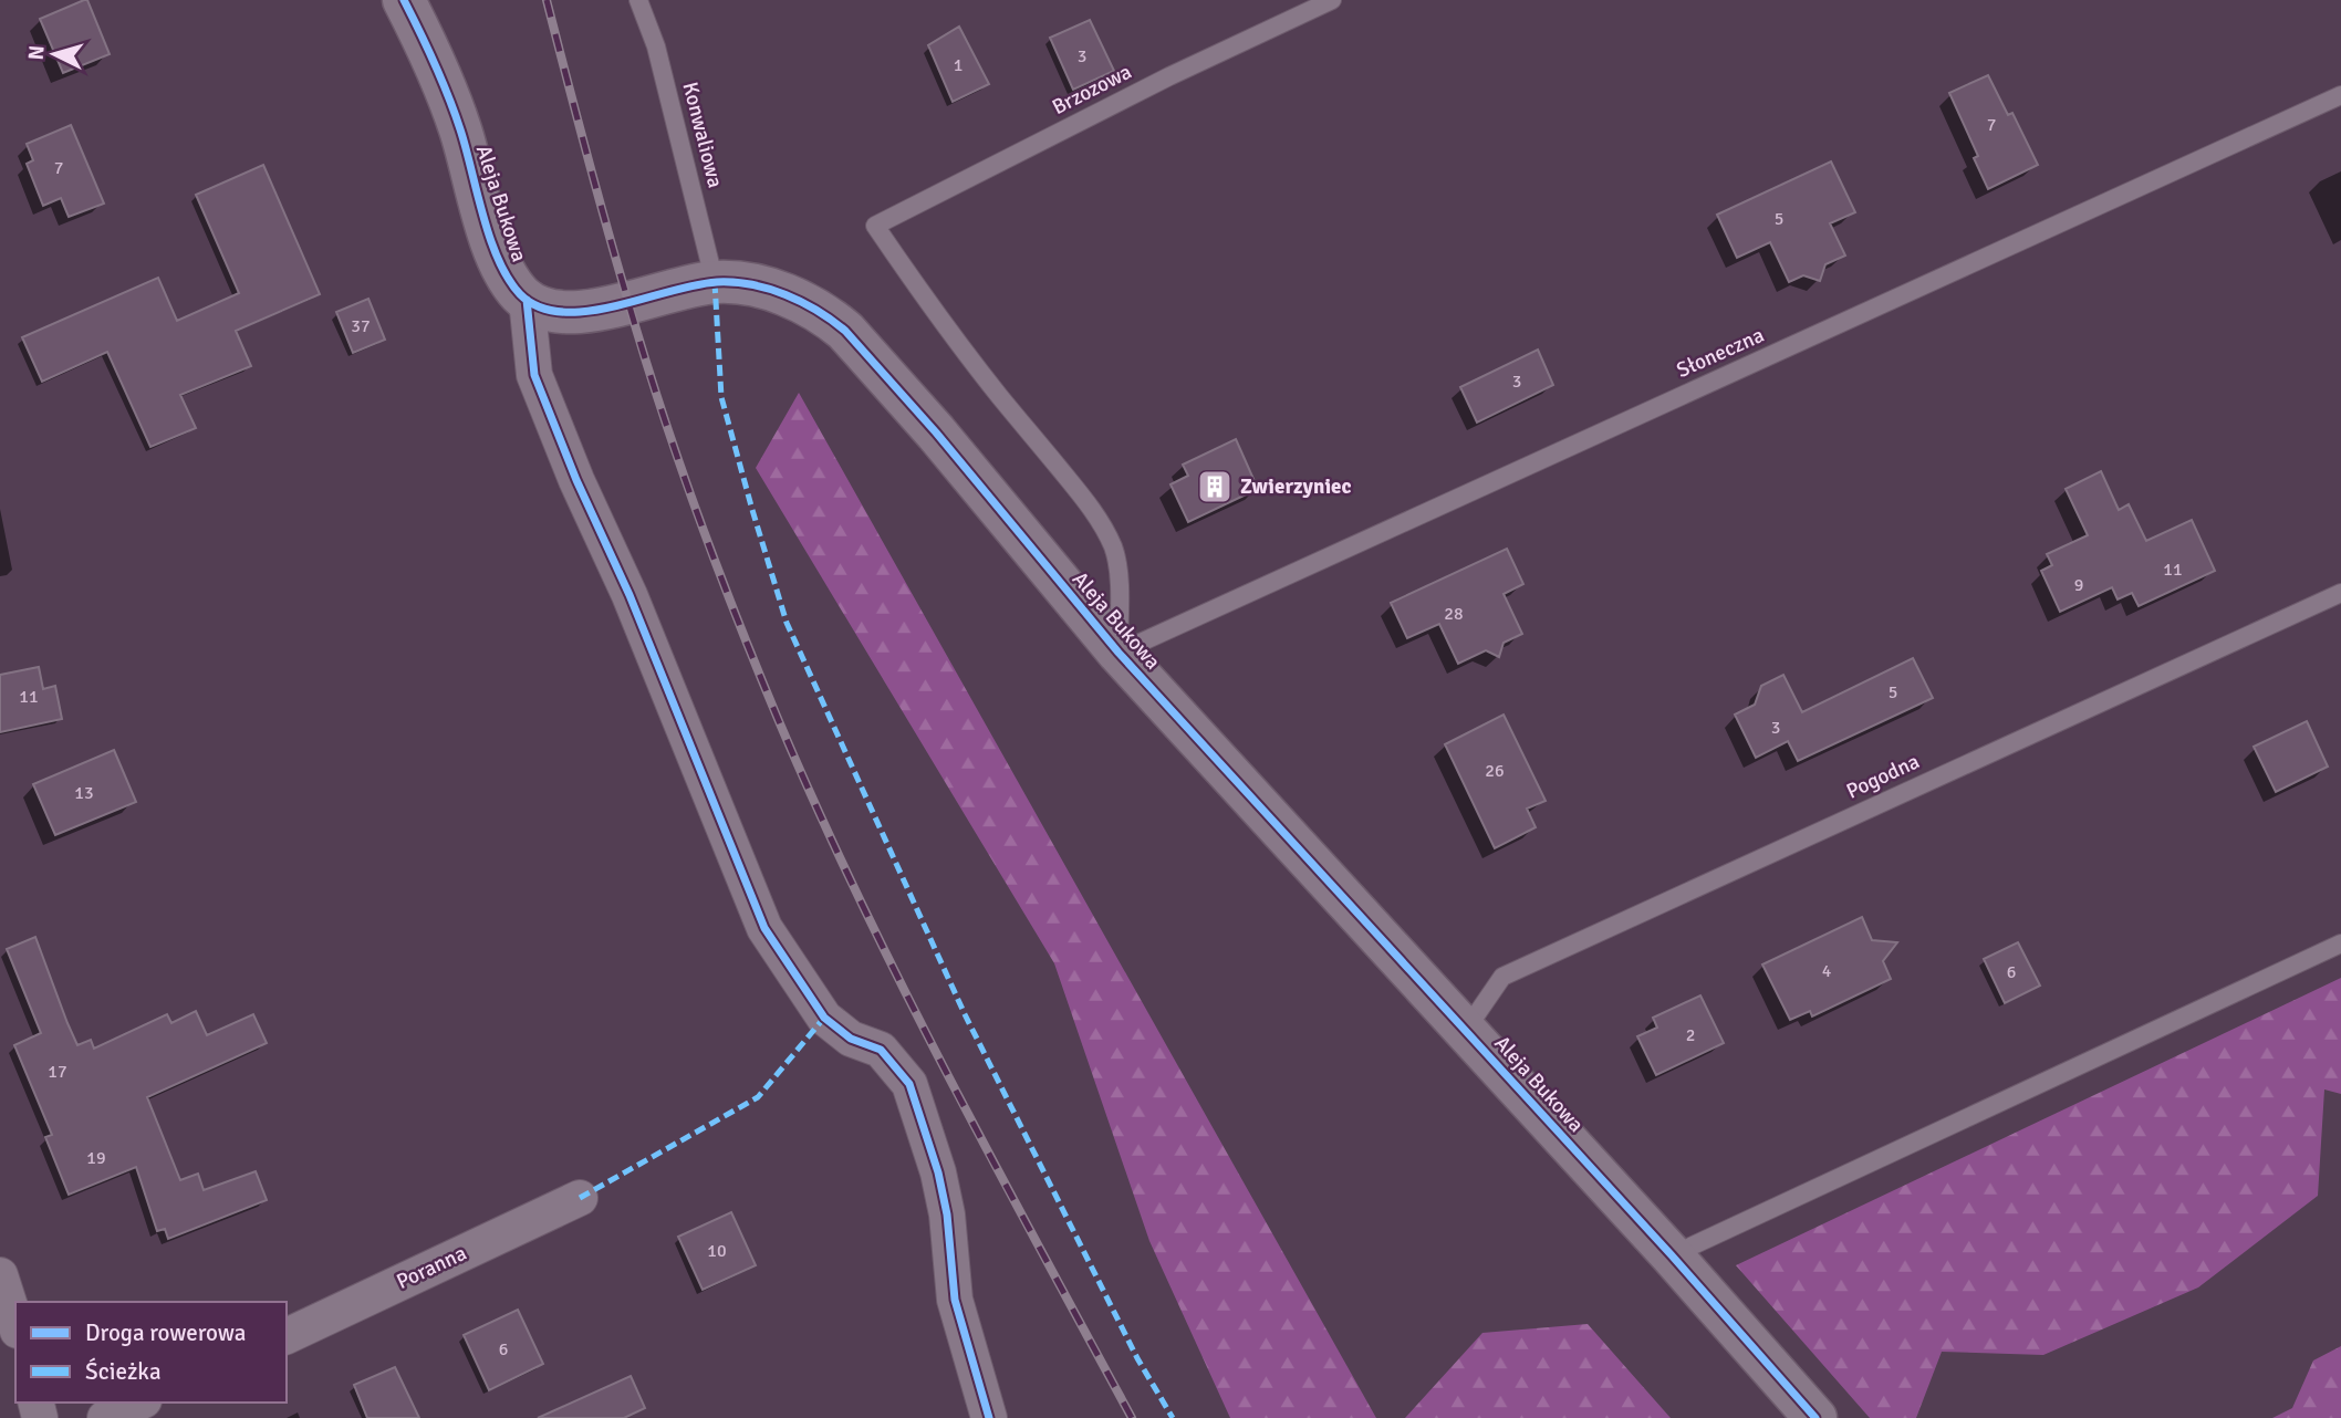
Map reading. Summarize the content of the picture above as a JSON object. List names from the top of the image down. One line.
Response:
{"streets":{"street":["Aleja Bukowa","Poranna"],"lane":["Brzozowa","Konwaliowa","Słoneczna","Pogodna"]},"crossings":[["Brzozowa","Aleja Bukowa"],["Brzozowa","Słoneczna"],["Konwaliowa","Aleja Bukowa"],["Aleja Bukowa","Słoneczna"],["Aleja Bukowa","Pogodna"]],"places":{"building":["Zwierzyniec"]},"house_numbers":["3","1","7","7","5","37","3","11","9","28","5","11","3","26","13","4","6","2","17","19","10","6"],"legend":["Droga rowerowa","Ścieżka"],"north":"left"}
